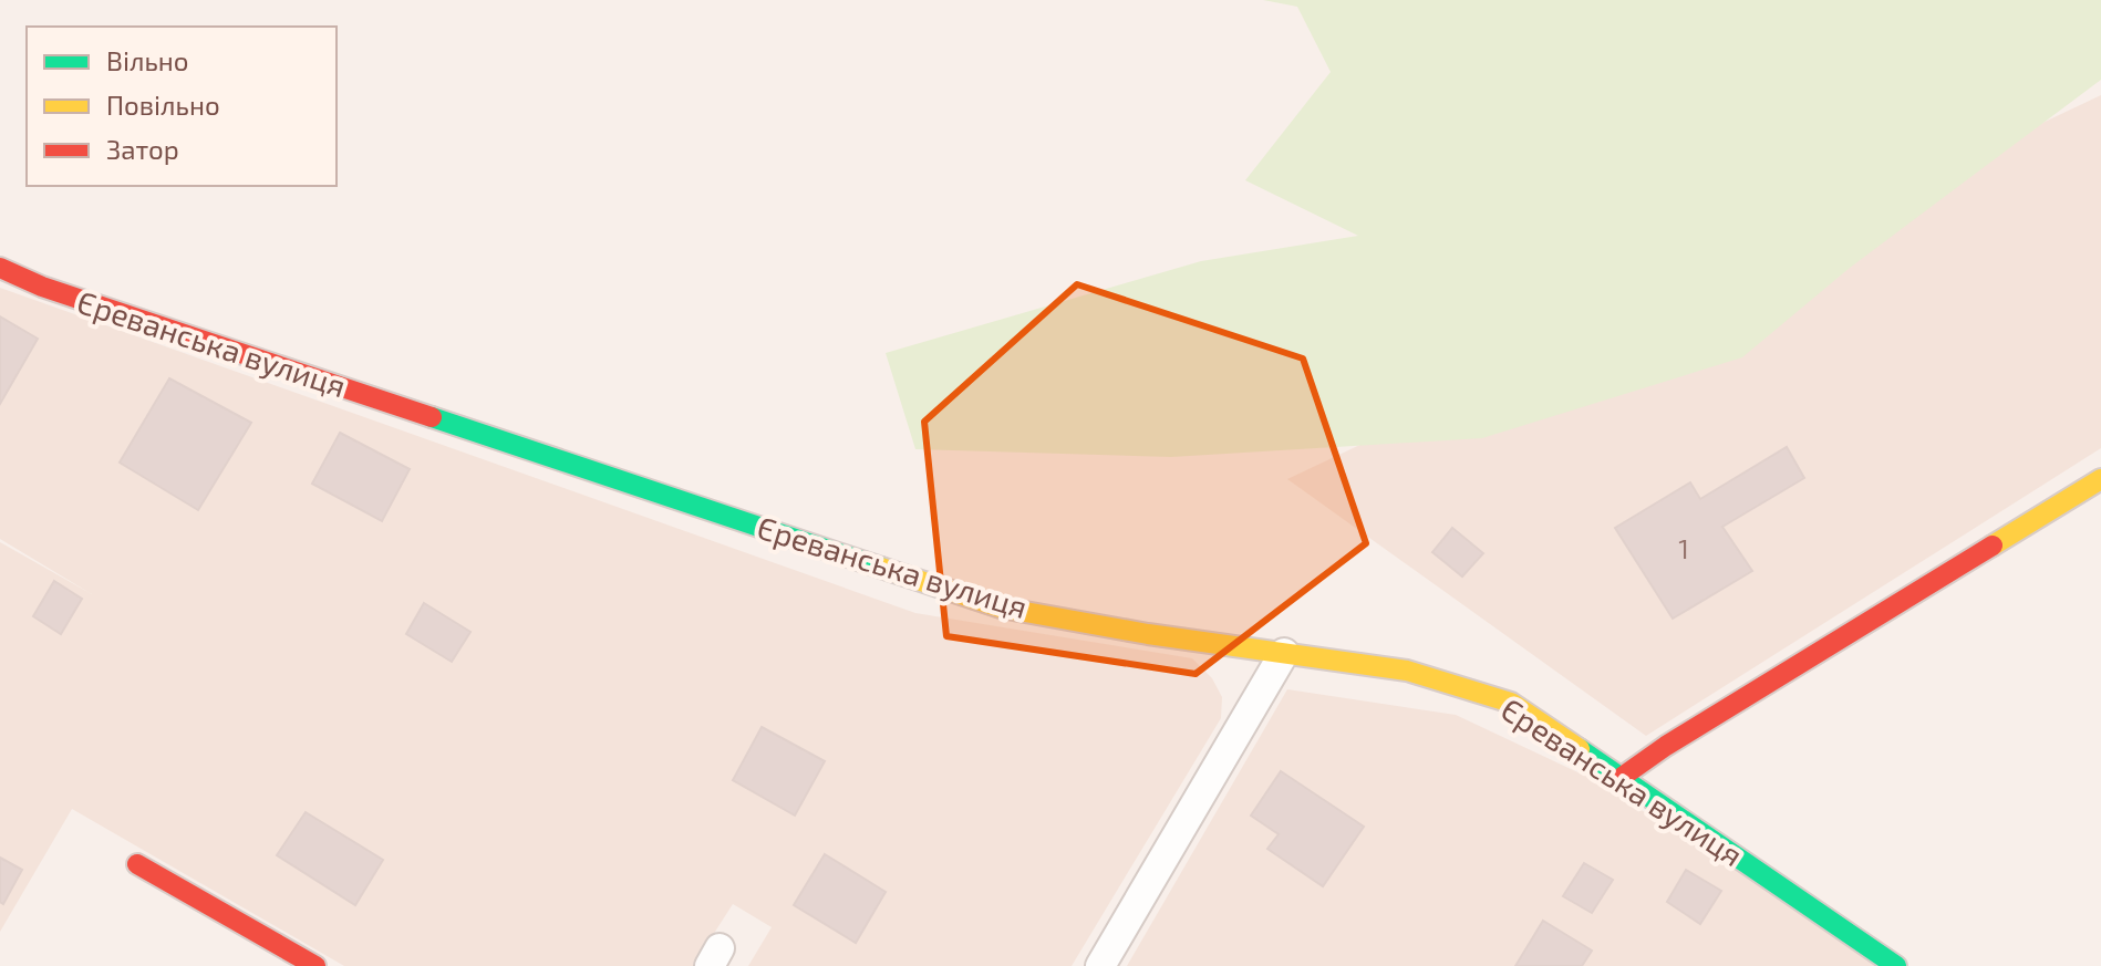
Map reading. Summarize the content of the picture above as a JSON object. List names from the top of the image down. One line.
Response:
{"streets":{"street":["Єреванська вулиця"]},"house_numbers":["1"],"legend":["Вільно","Повільно","Затор"]}
